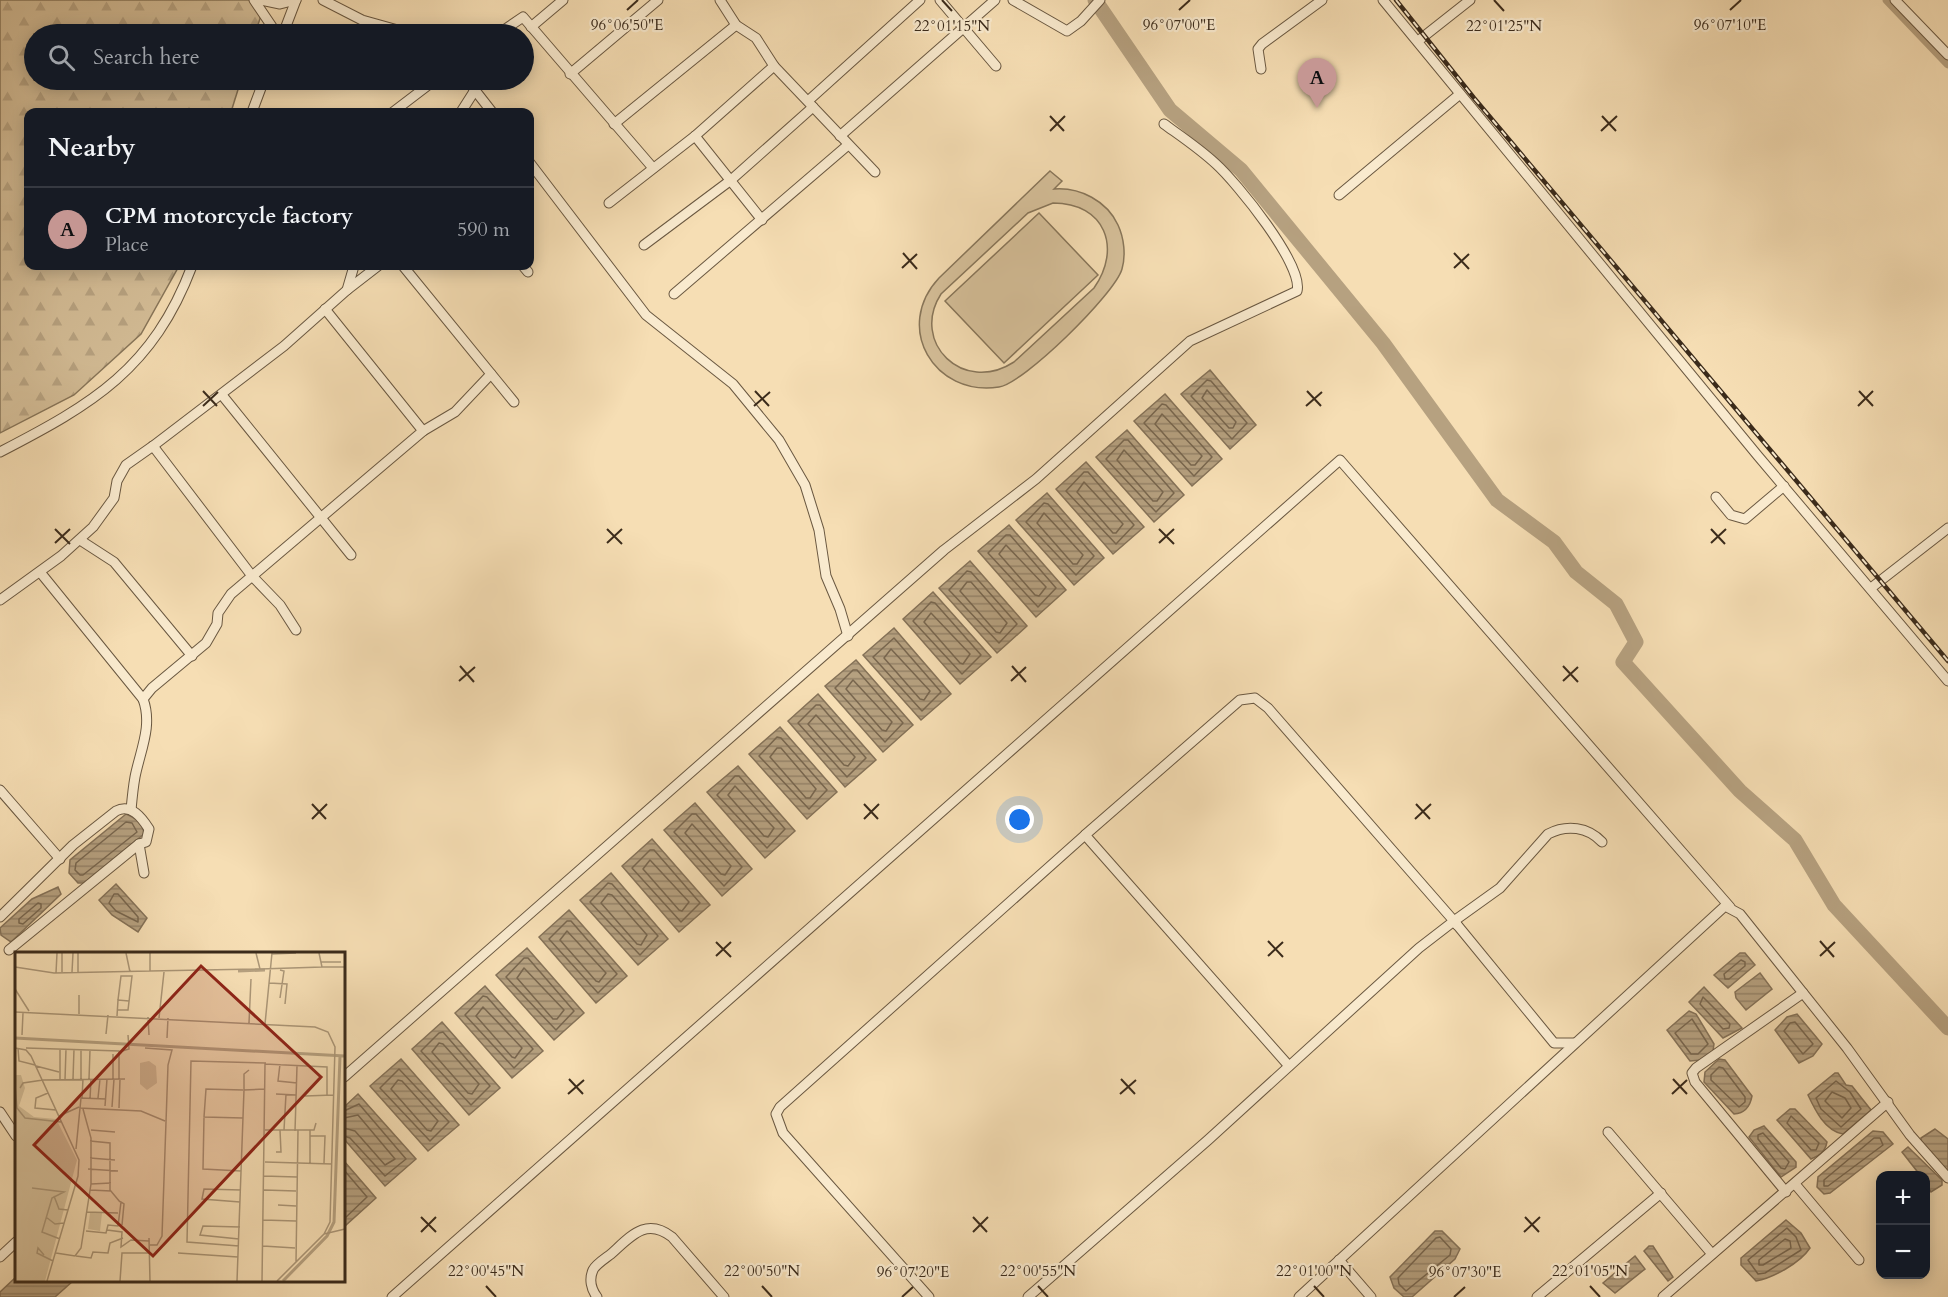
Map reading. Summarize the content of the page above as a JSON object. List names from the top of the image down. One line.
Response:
{"page":{"search":"Search here","pins":"A","heading":"Nearby","list":[{"mark":"A","name":"CPM motorcycle factory","note":"Place","value":"590 m"}],"map_buttons":["+","−"]},"coordinates":["96°06'50\"E","96°07'00\"E","96°07'10\"E","22°01'25\"N","22°01'15\"N","22°00'45\"N","22°00'50\"N","22°00'55\"N","22°01'00\"N","22°01'05\"N","96°07'20\"E","96°07'30\"E"]}
